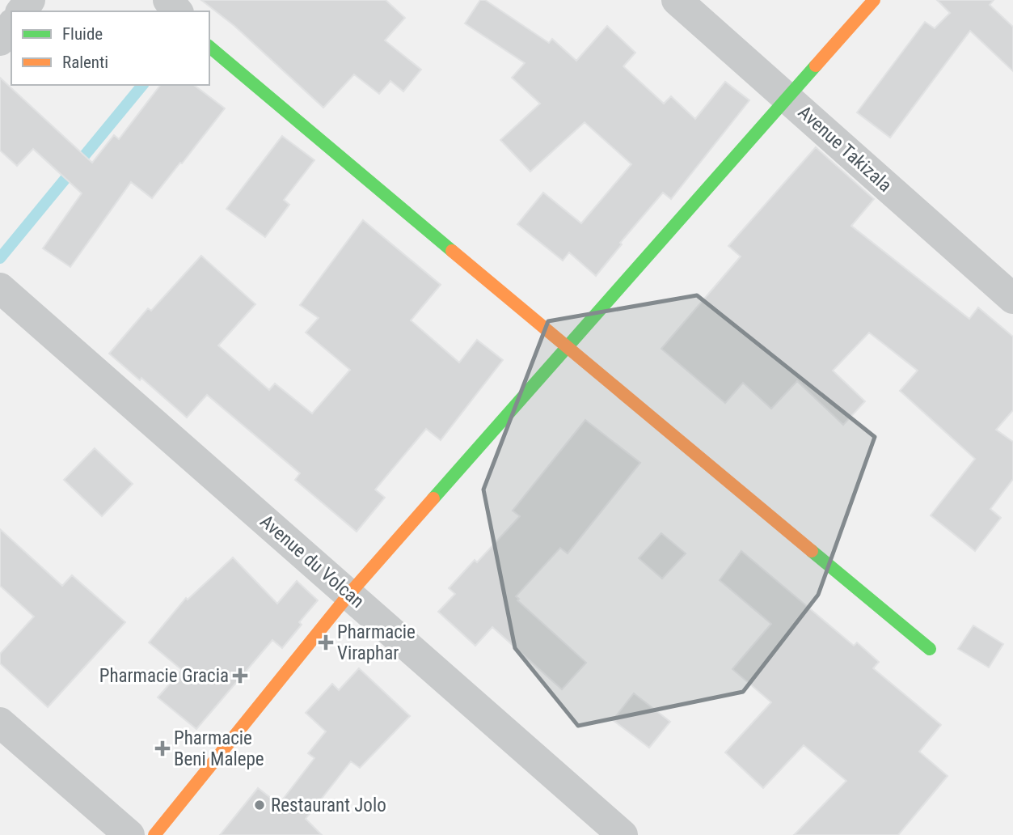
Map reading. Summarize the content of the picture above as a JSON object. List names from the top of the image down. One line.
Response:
{"streets":{"street":["Avenue Takizala","Avenue du Volcan"]},"places":{"health":["Pharmacie Viraphar","Pharmacie Gracia","Pharmacie Beni Malepe"],"other":["Restaurant Jolo"]},"legend":["Fluide","Ralenti"]}
